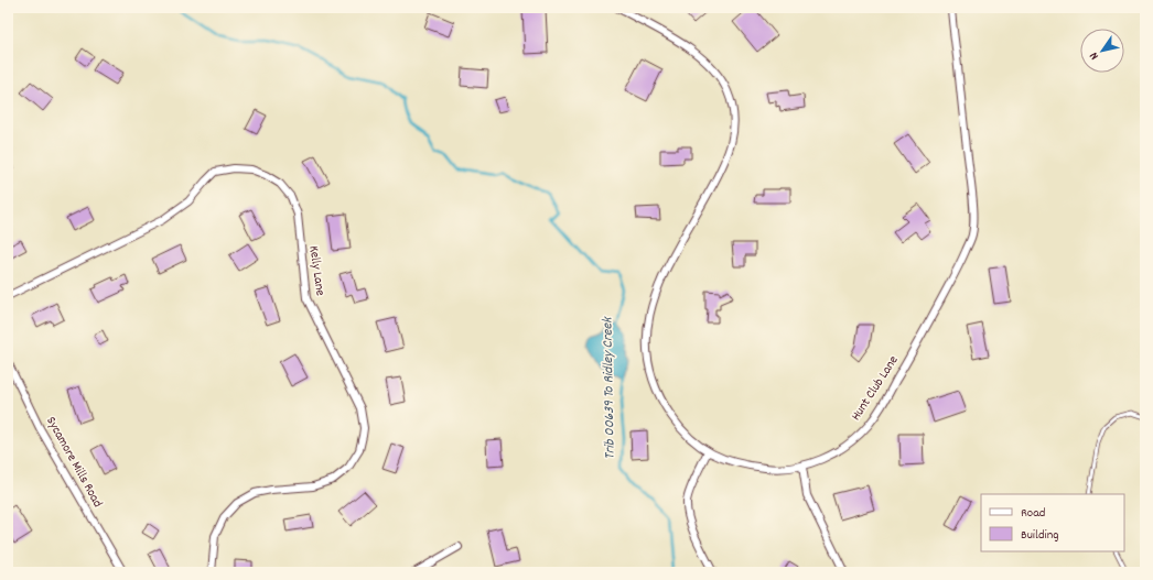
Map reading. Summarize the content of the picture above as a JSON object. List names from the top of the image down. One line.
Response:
{"streets":{"street":["Kelly Lane","Hunt Club Lane","Sycamore Mills Road"]},"water":["Trib 00639 To Ridley Creek"],"legend":["Road","Building"],"north":"bottom left"}
